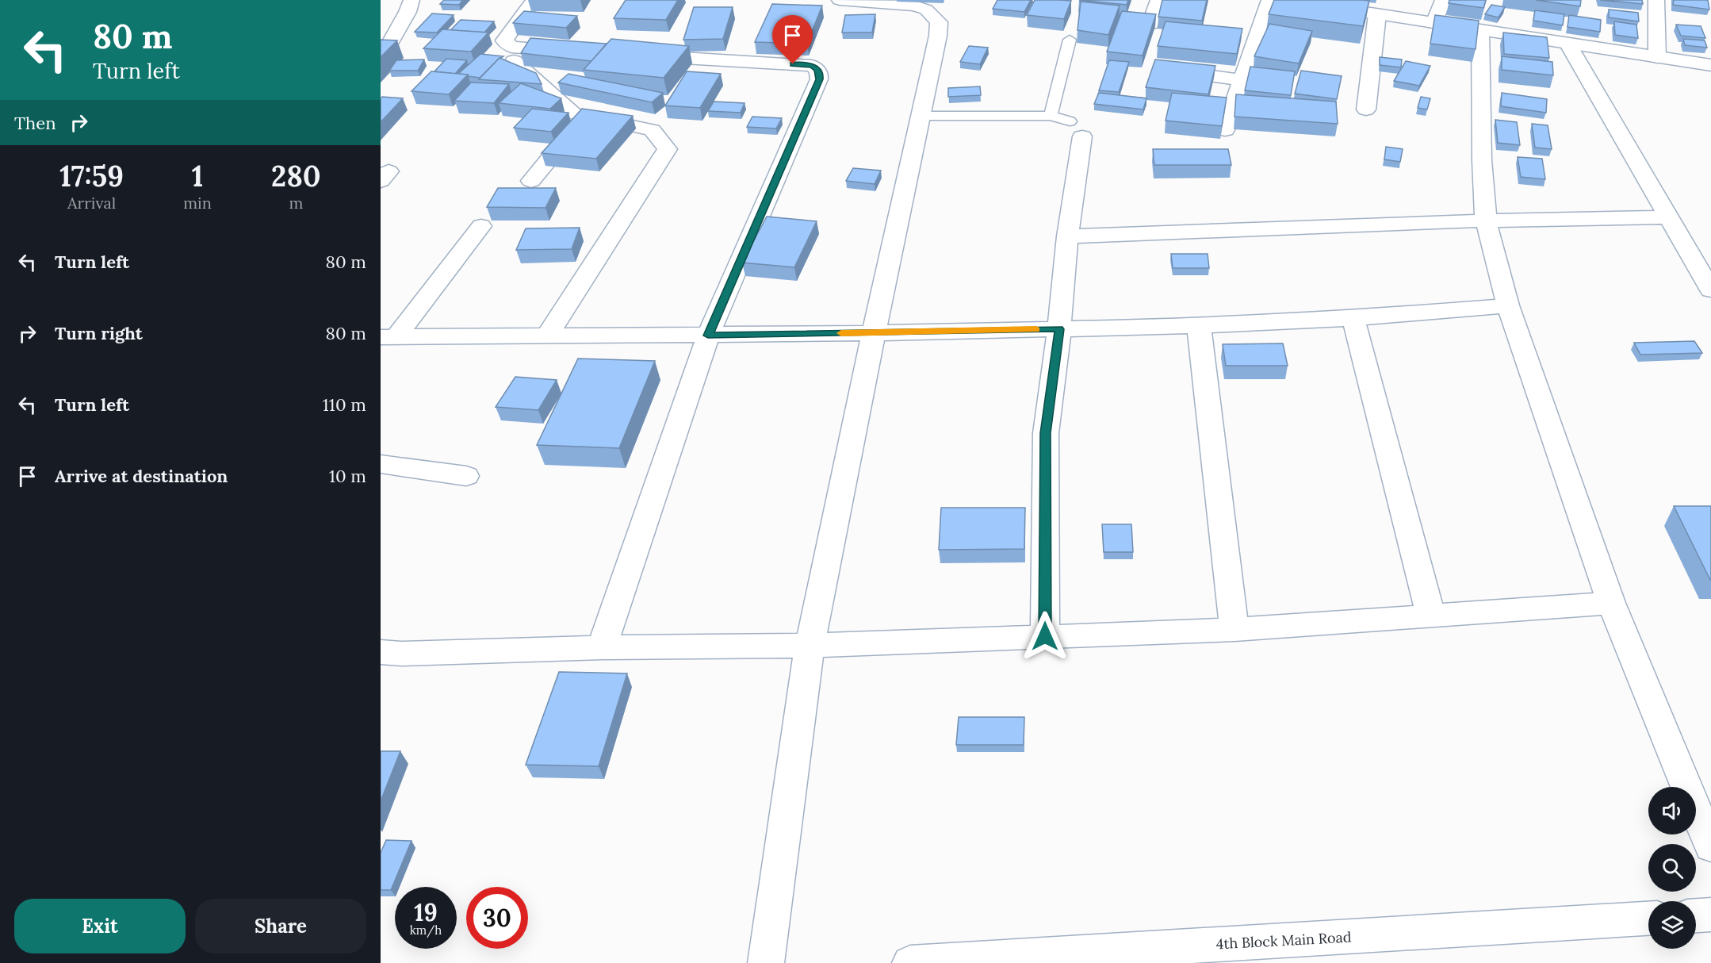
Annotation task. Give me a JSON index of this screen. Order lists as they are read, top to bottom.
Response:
{
  "streets": {
    "street": ["4th Block Main Road"]
  },
  "page": {
    "turn": ["80 m", "Turn left"],
    "then": "Then",
    "eta": [
      "17:59",
      "Arrival",
      "1",
      "min",
      "280",
      "m"
    ],
    "list": [
      {
        "name": "Turn left",
        "value": "80 m"
      },
      {
        "name": "Turn right",
        "value": "80 m"
      },
      {
        "name": "Turn left",
        "value": "110 m"
      },
      {
        "name": "Arrive at destination",
        "value": "10 m"
      }
    ],
    "speed": "19 km/h",
    "limit": "30",
    "buttons": ["Exit", "Share"]
  }
}
